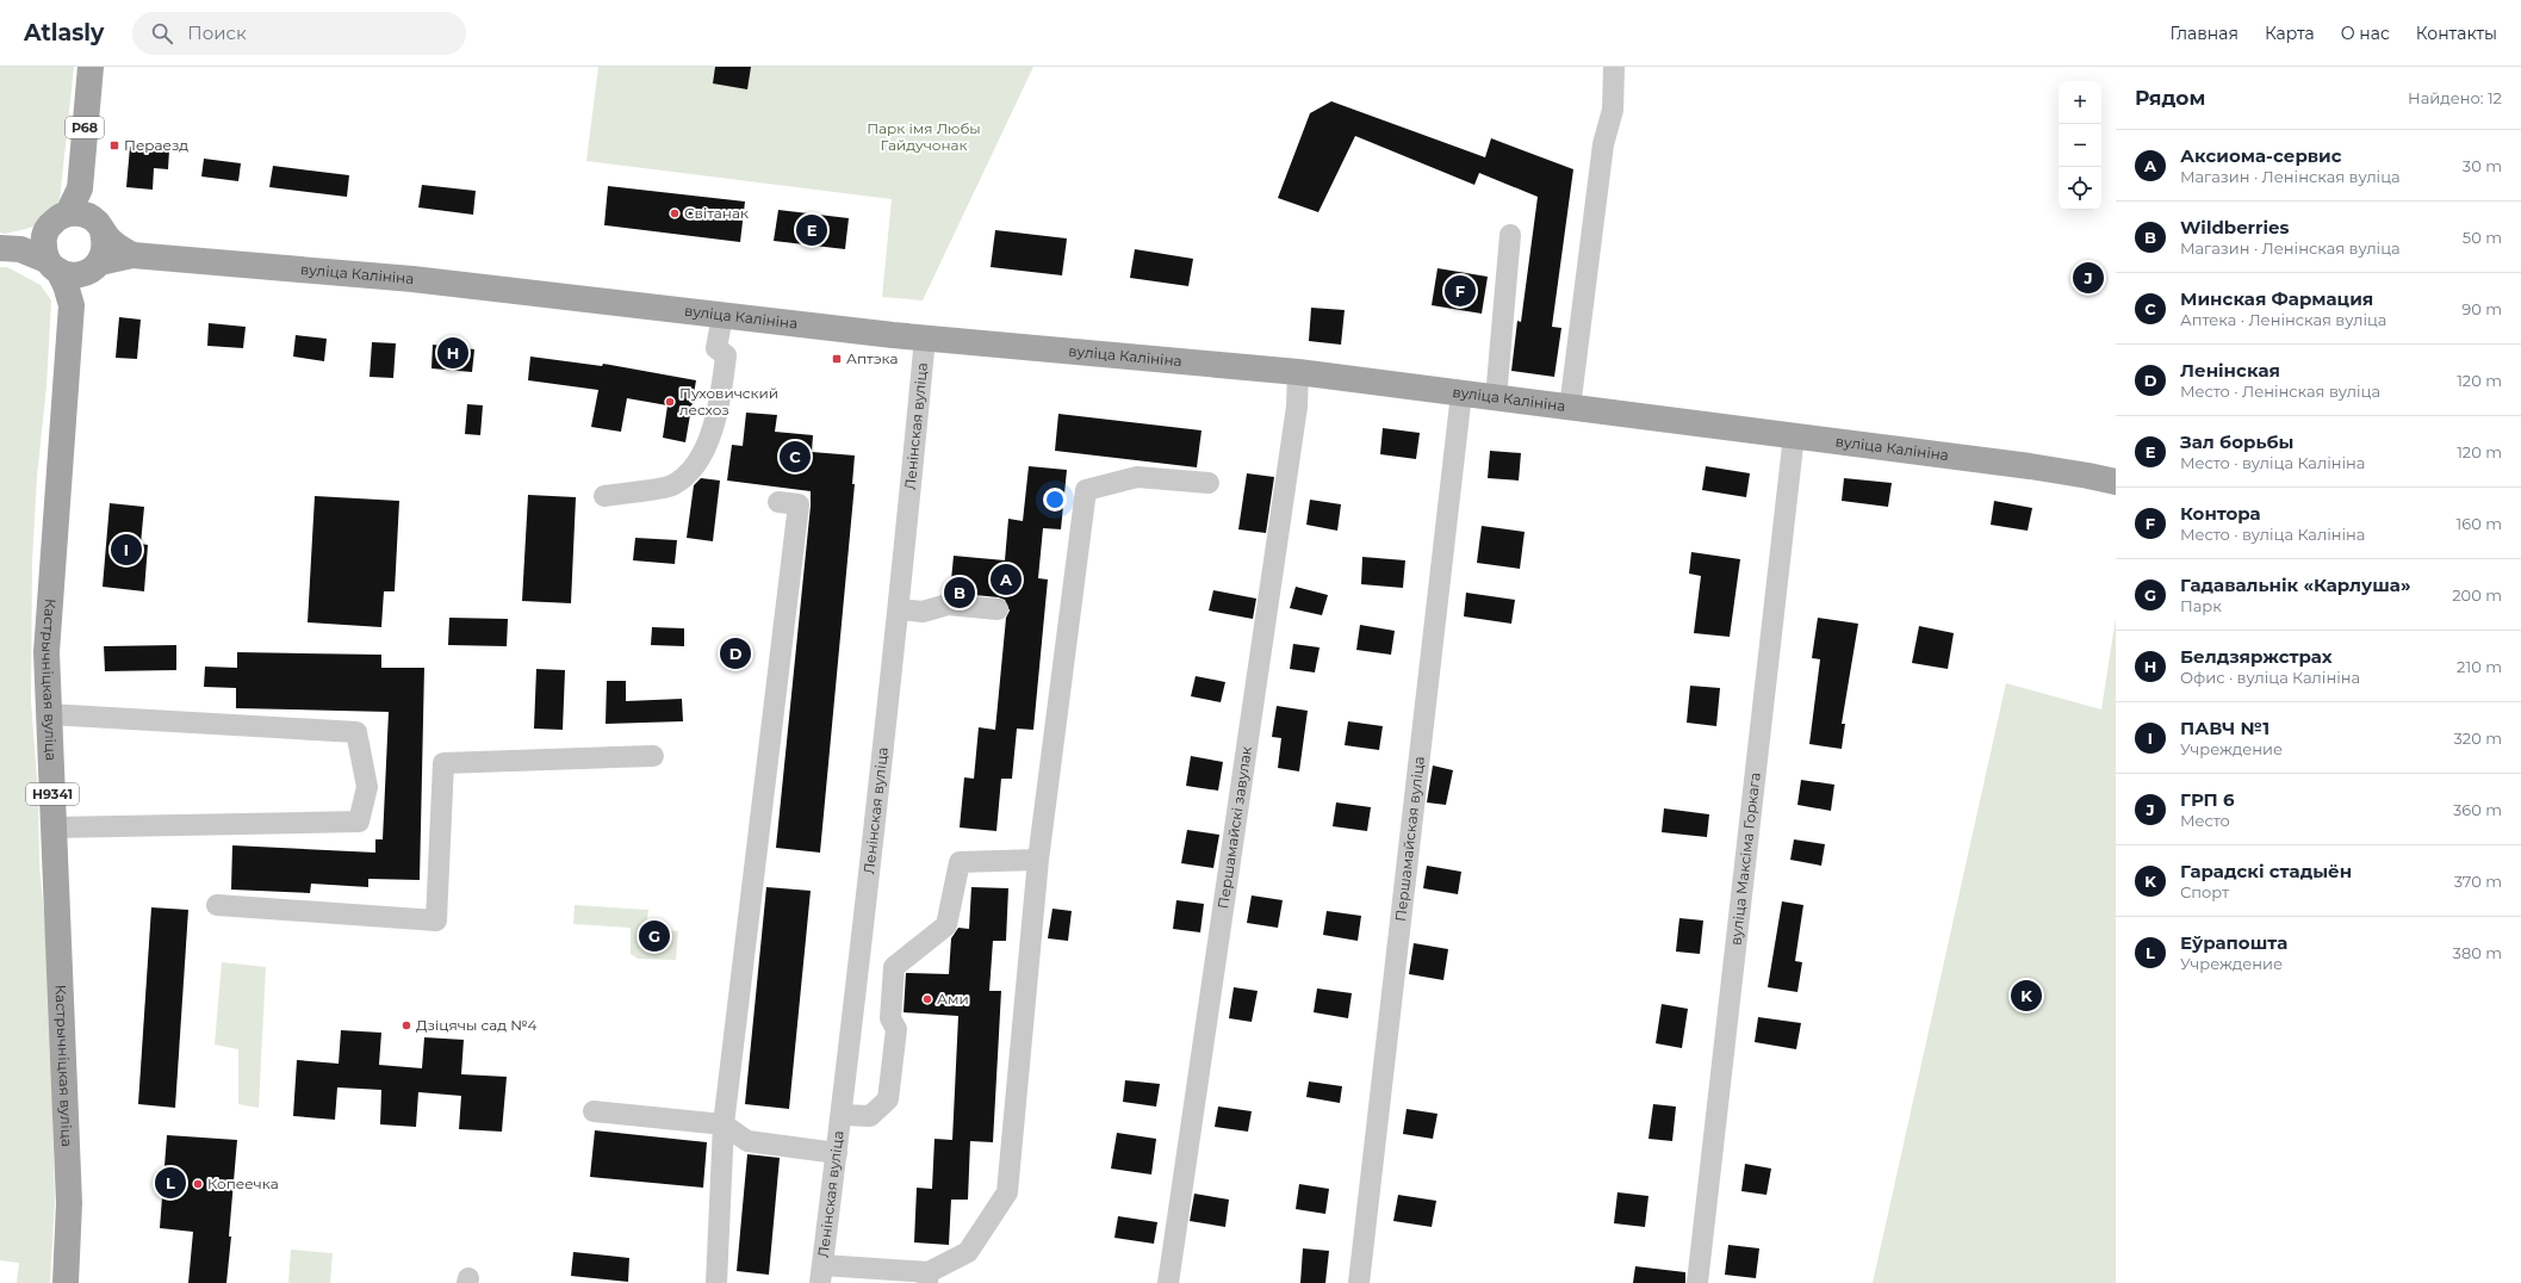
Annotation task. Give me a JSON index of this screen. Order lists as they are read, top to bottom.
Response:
{
  "streets": {
    "main road": [
      "Р68",
      "вуліца Калініна",
      "Кастрычніцкая вуліца",
      "Н9341"
    ],
    "street": [
      "Ленінская вуліца",
      "Першамайскі завулак",
      "Першамайская вуліца",
      "вуліца Максіма Горкага"
    ]
  },
  "crossings": [
    ["Р68", "вуліца Калініна"],
    ["Р68", "Кастрычніцкая вуліца"],
    ["вуліца Калініна", "Ленінская вуліца"],
    ["вуліца Калініна", "Кастрычніцкая вуліца"],
    ["вуліца Калініна", "Першамайскі завулак"],
    ["вуліца Калініна", "Першамайская вуліца"],
    ["вуліца Калініна", "вуліца Максіма Горкага"]
  ],
  "parks": ["Парк імя Любы Гайдучонак"],
  "places": {
    "transit": ["Пераезд", "Аптэка"],
    "other": [
      "Світанак",
      "Пуховичский лесхоз",
      "Ами",
      "Дзіцячы сад №4",
      "Копеечка"
    ]
  },
  "page": {
    "header": "Atlasly",
    "search": "Поиск",
    "nav": [
      "Главная",
      "Карта",
      "О нас",
      "Контакты"
    ],
    "heading": ["Рядом", "Найдено: 12"],
    "map_buttons": ["+", "−"],
    "list": [
      {
        "mark": "A",
        "name": "Аксиома-сервис",
        "note": "Магазин · Ленінская вуліца",
        "value": "30 m"
      },
      {
        "mark": "B",
        "name": "Wildberries",
        "note": "Магазин · Ленінская вуліца",
        "value": "50 m"
      },
      {
        "mark": "C",
        "name": "Минская Фармация",
        "note": "Аптека · Ленінская вуліца",
        "value": "90 m"
      },
      {
        "mark": "D",
        "name": "Ленінская",
        "note": "Место · Ленінская вуліца",
        "value": "120 m"
      },
      {
        "mark": "E",
        "name": "Зал борьбы",
        "note": "Место · вуліца Калініна",
        "value": "120 m"
      },
      {
        "mark": "F",
        "name": "Контора",
        "note": "Место · вуліца Калініна",
        "value": "160 m"
      },
      {
        "mark": "G",
        "name": "Гадавальнік «Карлуша»",
        "note": "Парк",
        "value": "200 m"
      },
      {
        "mark": "H",
        "name": "Белдзяржстрах",
        "note": "Офис · вуліца Калініна",
        "value": "210 m"
      },
      {
        "mark": "I",
        "name": "ПАВЧ №1",
        "note": "Учреждение",
        "value": "320 m"
      },
      {
        "mark": "J",
        "name": "ГРП 6",
        "note": "Место",
        "value": "360 m"
      },
      {
        "mark": "K",
        "name": "Гарадскі стадыён",
        "note": "Спорт",
        "value": "370 m"
      },
      {
        "mark": "L",
        "name": "Еўрапошта",
        "note": "Учреждение",
        "value": "380 m"
      }
    ],
    "pins": [
      "E",
      "J",
      "F",
      "H",
      "C",
      "I",
      "A",
      "B",
      "D",
      "G",
      "K",
      "L"
    ]
  }
}
